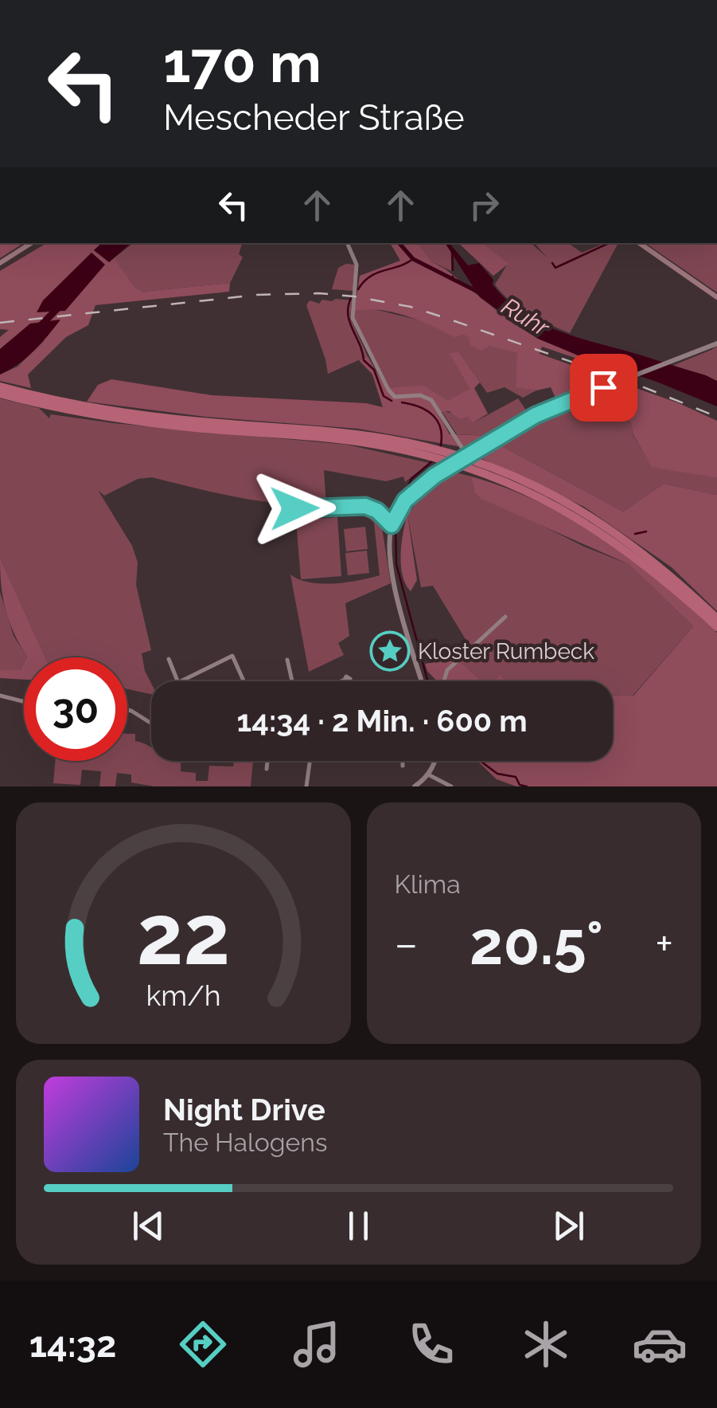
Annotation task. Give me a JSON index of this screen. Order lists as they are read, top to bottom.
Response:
{
  "water": ["Ruhr"],
  "places": {
    "place": ["Kloster Rumbeck"]
  },
  "page": {
    "turn": ["170 m", "Mescheder Straße"],
    "limit": "30",
    "trip": "14:34 · 2 Min. · 600 m",
    "tile": "Klima",
    "heat": ["−", "20.5°", "+"],
    "song": ["Night Drive", "The Halogens"],
    "tabs": "14:32",
    "gauge": ["22", "km/h"]
  }
}
